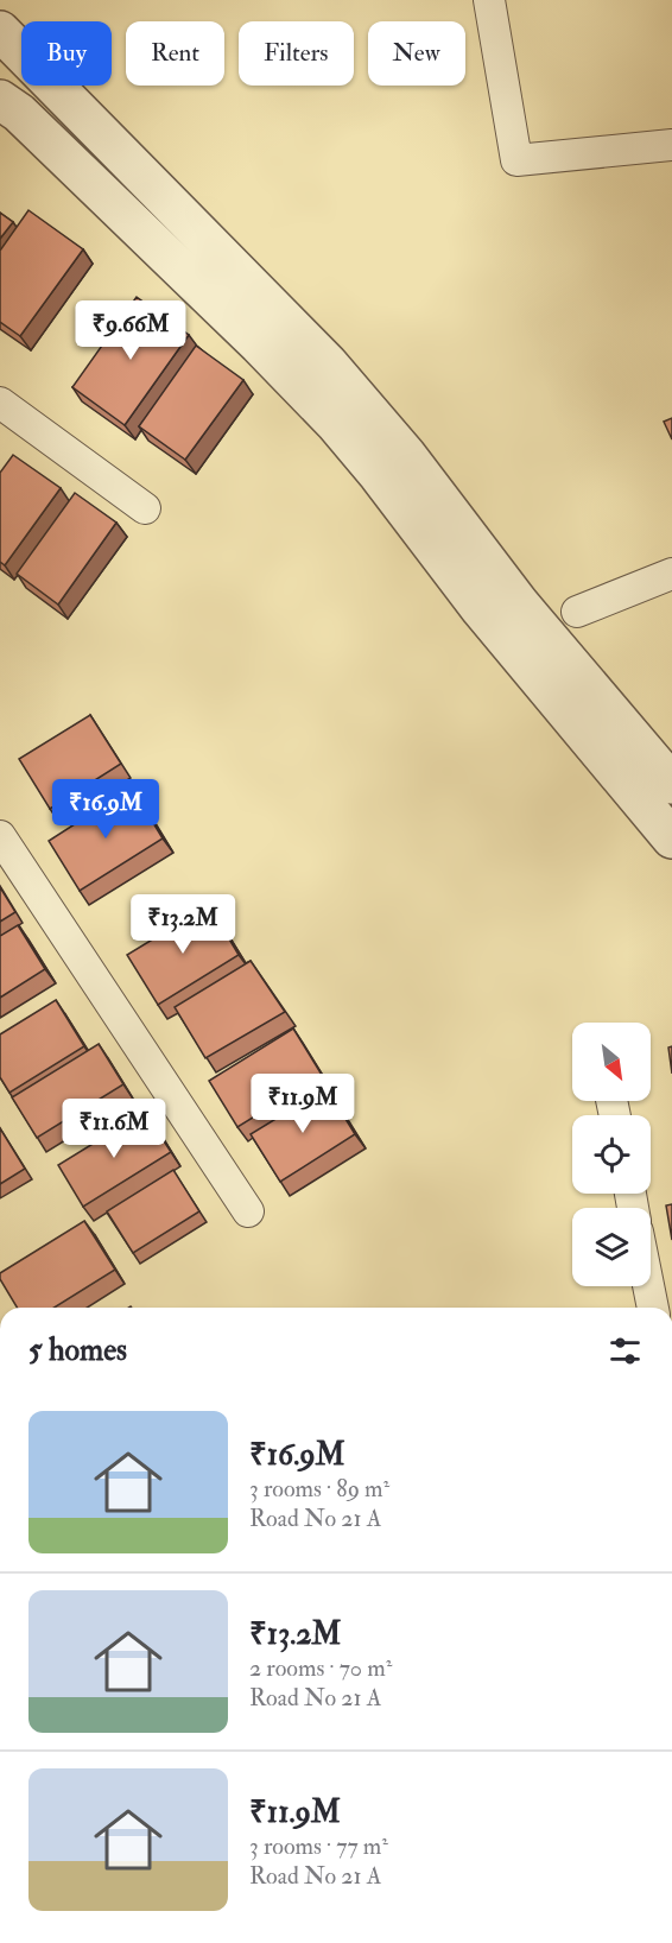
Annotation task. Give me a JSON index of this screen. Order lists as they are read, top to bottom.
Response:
{
  "north": "bottom right",
  "page": {
    "chip": [
      "Buy",
      "Rent",
      "Filters",
      "New"
    ],
    "price": [
      "₹9.66M",
      "₹16.9M",
      "₹13.2M",
      "₹11.9M",
      "₹11.6M"
    ],
    "heading": "5 homes",
    "list": [
      {
        "name": "₹16.9M",
        "note": "3 rooms · 89 m² · Road No 21 A"
      },
      {
        "name": "₹13.2M",
        "note": "2 rooms · 70 m² · Road No 21 A"
      },
      {
        "name": "₹11.9M",
        "note": "3 rooms · 77 m² · Road No 21 A"
      }
    ]
  }
}
